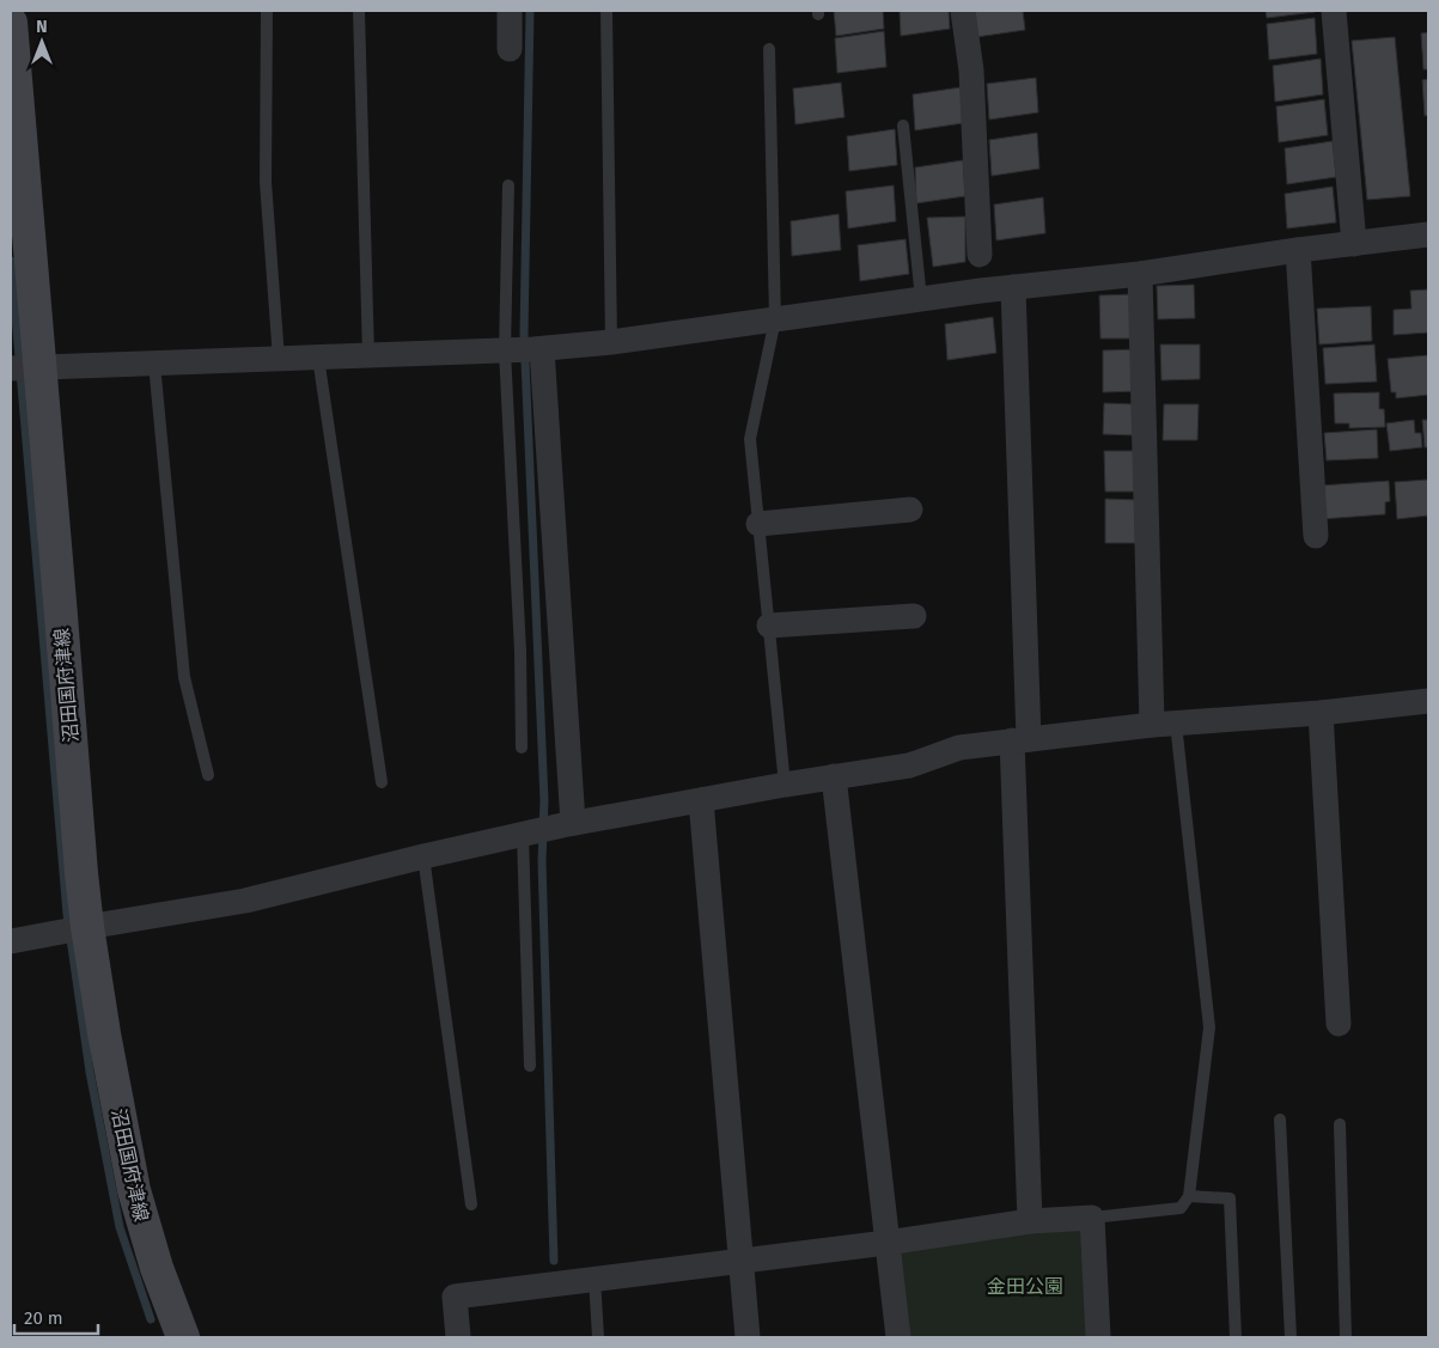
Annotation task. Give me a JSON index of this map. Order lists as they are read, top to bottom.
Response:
{
  "streets": {
    "main road": ["沼田国府津線"]
  },
  "parks": ["金田公園"],
  "scale_bar": "20 m",
  "north": "top"
}
